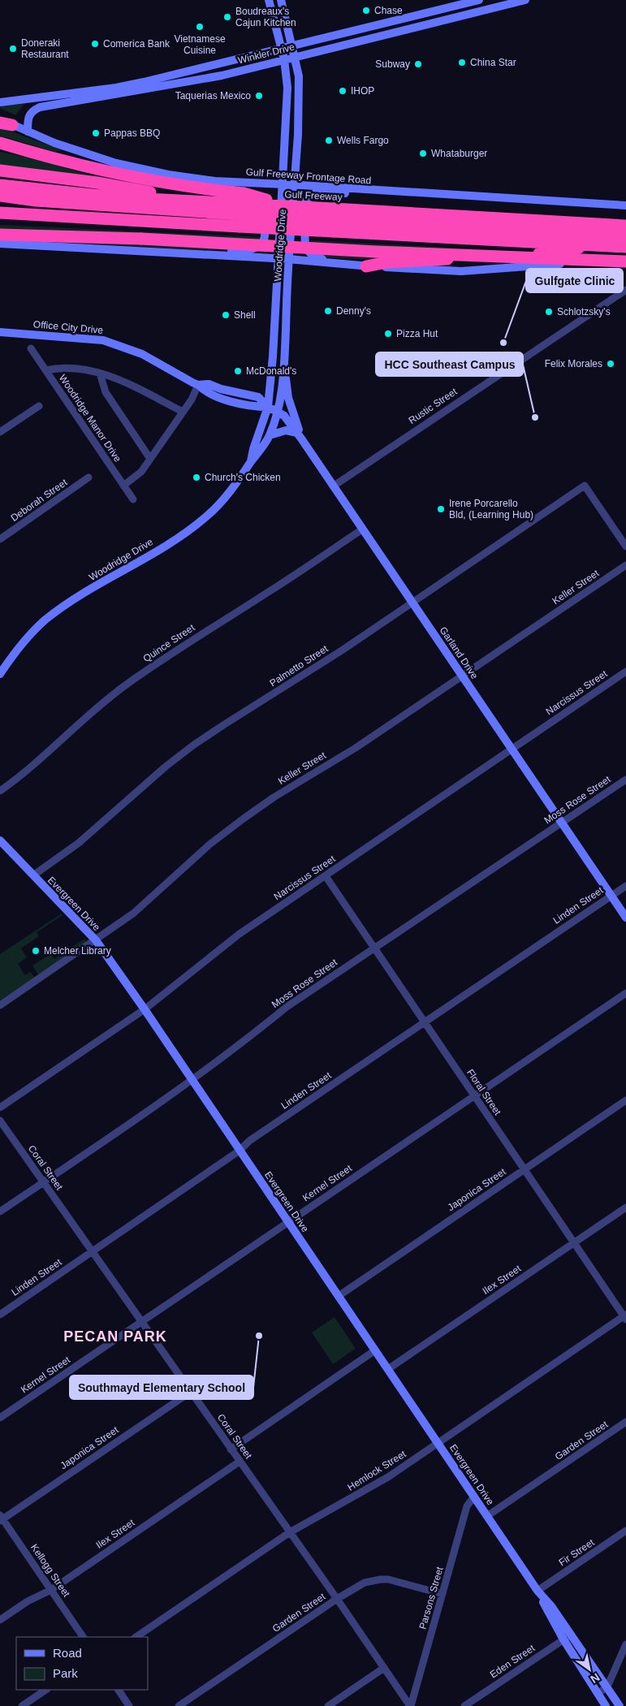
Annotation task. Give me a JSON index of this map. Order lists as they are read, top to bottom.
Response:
{
  "streets": {
    "highway": ["Gulf Freeway"],
    "main road": [
      "Winkler Drive",
      "Gulf Freeway Frontage Road",
      "Woodridge Drive",
      "Office City Drive",
      "Garland Drive",
      "Evergreen Drive"
    ],
    "street": [
      "Rustic Street",
      "Woodridge Manor Drive",
      "Deborah Street",
      "Keller Street",
      "Quince Street",
      "Palmetto Street",
      "Narcissus Street",
      "Moss Rose Street",
      "Linden Street",
      "Floral Street",
      "Coral Street",
      "Kernel Street",
      "Japonica Street",
      "Ilex Street",
      "Garden Street",
      "Hemlock Street",
      "Fir Street",
      "Kellogg Street",
      "Parsons Street",
      "Eden Street"
    ]
  },
  "crossings": [
    ["Winkler Drive", "Gulf Freeway Frontage Road"],
    ["Winkler Drive", "Woodridge Drive"],
    ["Gulf Freeway Frontage Road", "Gulf Freeway"],
    ["Gulf Freeway Frontage Road", "Woodridge Drive"],
    ["Woodridge Drive", "Office City Drive"],
    ["Woodridge Drive", "Garland Drive"],
    ["Office City Drive", "Garland Drive"],
    ["Rustic Street", "Garland Drive"],
    ["Keller Street", "Garland Drive"],
    ["Keller Street", "Evergreen Drive"],
    ["Quince Street", "Garland Drive"],
    ["Garland Drive", "Palmetto Street"],
    ["Garland Drive", "Narcissus Street"],
    ["Garland Drive", "Moss Rose Street"],
    ["Garland Drive", "Linden Street"],
    ["Palmetto Street", "Evergreen Drive"],
    ["Narcissus Street", "Evergreen Drive"],
    ["Narcissus Street", "Floral Street"],
    ["Moss Rose Street", "Evergreen Drive"],
    ["Moss Rose Street", "Floral Street"],
    ["Moss Rose Street", "Coral Street"],
    ["Evergreen Drive", "Linden Street"],
    ["Evergreen Drive", "Kernel Street"],
    ["Evergreen Drive", "Japonica Street"],
    ["Evergreen Drive", "Ilex Street"],
    ["Evergreen Drive", "Garden Street"],
    ["Evergreen Drive", "Hemlock Street"],
    ["Evergreen Drive", "Fir Street"],
    ["Evergreen Drive", "Parsons Street"],
    ["Evergreen Drive", "Eden Street"],
    ["Linden Street", "Floral Street"],
    ["Linden Street", "Coral Street"],
    ["Floral Street", "Kernel Street"],
    ["Floral Street", "Japonica Street"],
    ["Floral Street", "Ilex Street"],
    ["Floral Street", "Hemlock Street"],
    ["Coral Street", "Kernel Street"],
    ["Coral Street", "Japonica Street"],
    ["Coral Street", "Ilex Street"],
    ["Coral Street", "Garden Street"],
    ["Coral Street", "Hemlock Street"],
    ["Coral Street", "Parsons Street"],
    ["Japonica Street", "Kellogg Street"],
    ["Ilex Street", "Kellogg Street"],
    ["Garden Street", "Parsons Street"]
  ],
  "districts": ["PECAN PARK"],
  "places": [
    "Chase",
    "Boudreaux's Cajun Kitchen",
    "Vietnamese Cuisine",
    "Comerica Bank",
    "Doneraki Restaurant",
    "China Star",
    "Subway",
    "IHOP",
    "Taquerias Mexico",
    "Pappas BBQ",
    "Wells Fargo",
    "Whataburger",
    "Denny's",
    "Schlotzsky's",
    "Shell",
    "Pizza Hut",
    "Gulfgate Clinic",
    "Felix Morales",
    "McDonald's",
    "HCC Southeast Campus",
    "Church's Chicken",
    "Irene Porcarello Bld, (Learning Hub)",
    "Melcher Library",
    "Southmayd Elementary School"
  ],
  "legend": ["Road", "Park"],
  "north": "bottom right"
}
